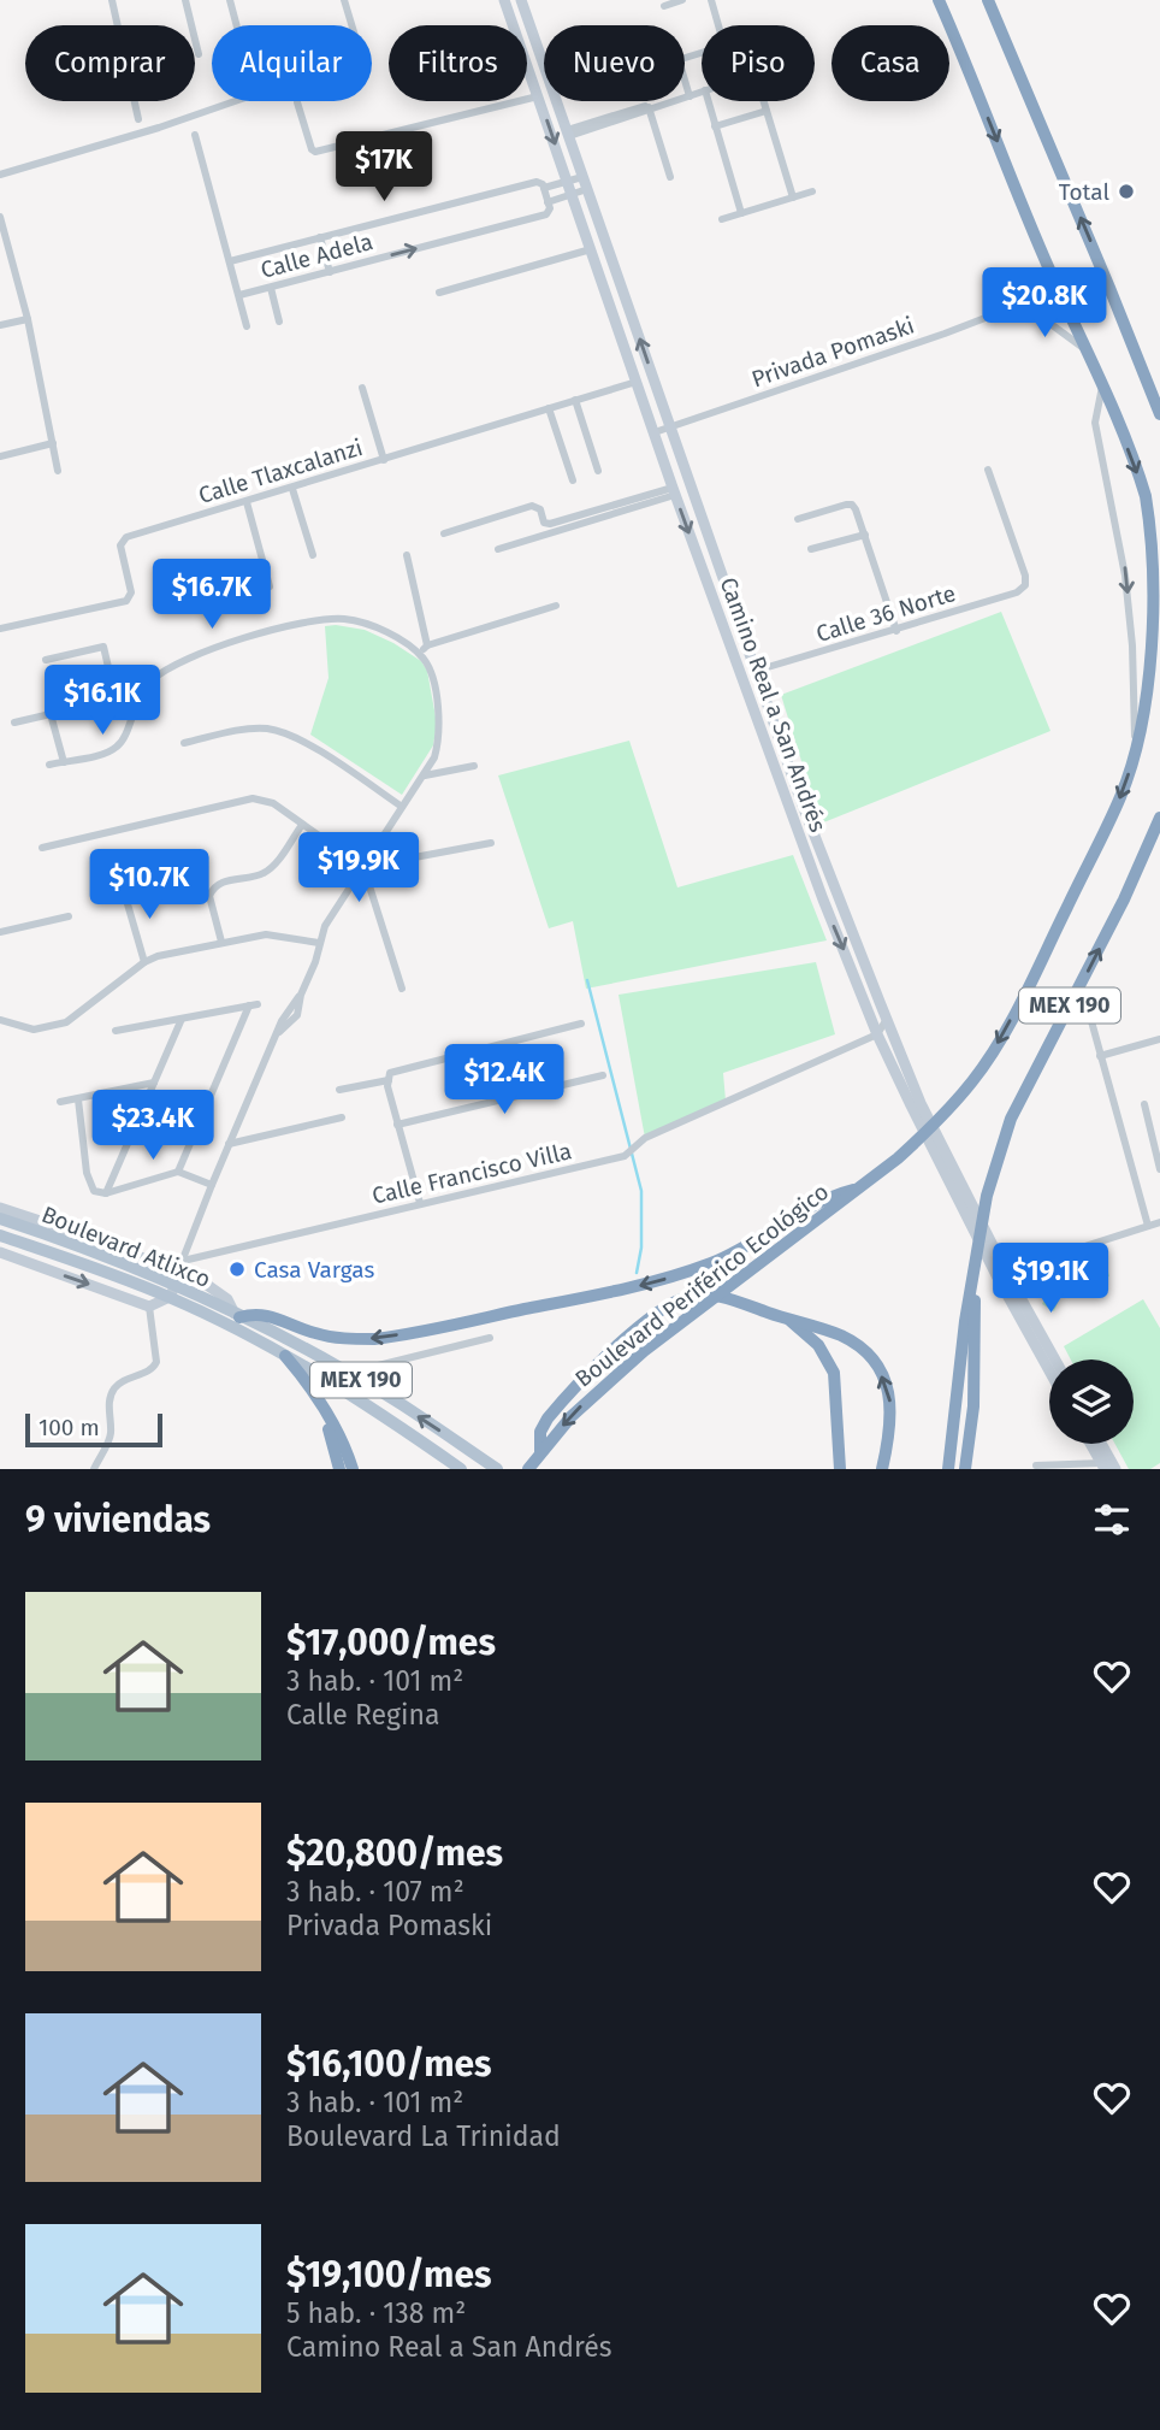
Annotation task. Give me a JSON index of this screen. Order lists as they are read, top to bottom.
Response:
{
  "streets": {
    "highway": ["MEX 190", "Boulevard Periférico Ecológico"],
    "main road": ["Camino Real a San Andrés", "Boulevard Atlixco"],
    "street": [
      "Calle Adela",
      "Privada Pomaski",
      "Calle Tlaxcalanzi",
      "Calle 36 Norte",
      "Calle Francisco Villa"
    ]
  },
  "crossings": [
    ["Privada Pomaski", "Camino Real a San Andrés"],
    ["Privada Pomaski", "MEX 190"],
    ["Calle Tlaxcalanzi", "Camino Real a San Andrés"],
    ["Calle 36 Norte", "Camino Real a San Andrés"],
    ["Camino Real a San Andrés", "Calle Francisco Villa"],
    ["MEX 190", "Boulevard Atlixco"],
    ["MEX 190", "Boulevard Periférico Ecológico"]
  ],
  "places": ["Total", "Casa Vargas"],
  "scale_bar": "100 m",
  "page": {
    "chip": [
      "Comprar",
      "Alquilar",
      "Filtros",
      "Nuevo",
      "Piso",
      "Casa"
    ],
    "price": [
      "$17K",
      "$20.8K",
      "$16.7K",
      "$16.1K",
      "$19.9K",
      "$10.7K",
      "$12.4K",
      "$23.4K",
      "$19.1K"
    ],
    "scale": "100 m",
    "heading": "9 viviendas",
    "list": [
      {
        "name": "$17,000/mes",
        "note": "3 hab. · 101 m² · Calle Regina"
      },
      {
        "name": "$20,800/mes",
        "note": "3 hab. · 107 m² · Privada Pomaski"
      },
      {
        "name": "$16,100/mes",
        "note": "3 hab. · 101 m² · Boulevard La Trinidad"
      },
      {
        "name": "$19,100/mes",
        "note": "5 hab. · 138 m² · Camino Real a San Andrés"
      }
    ]
  }
}
